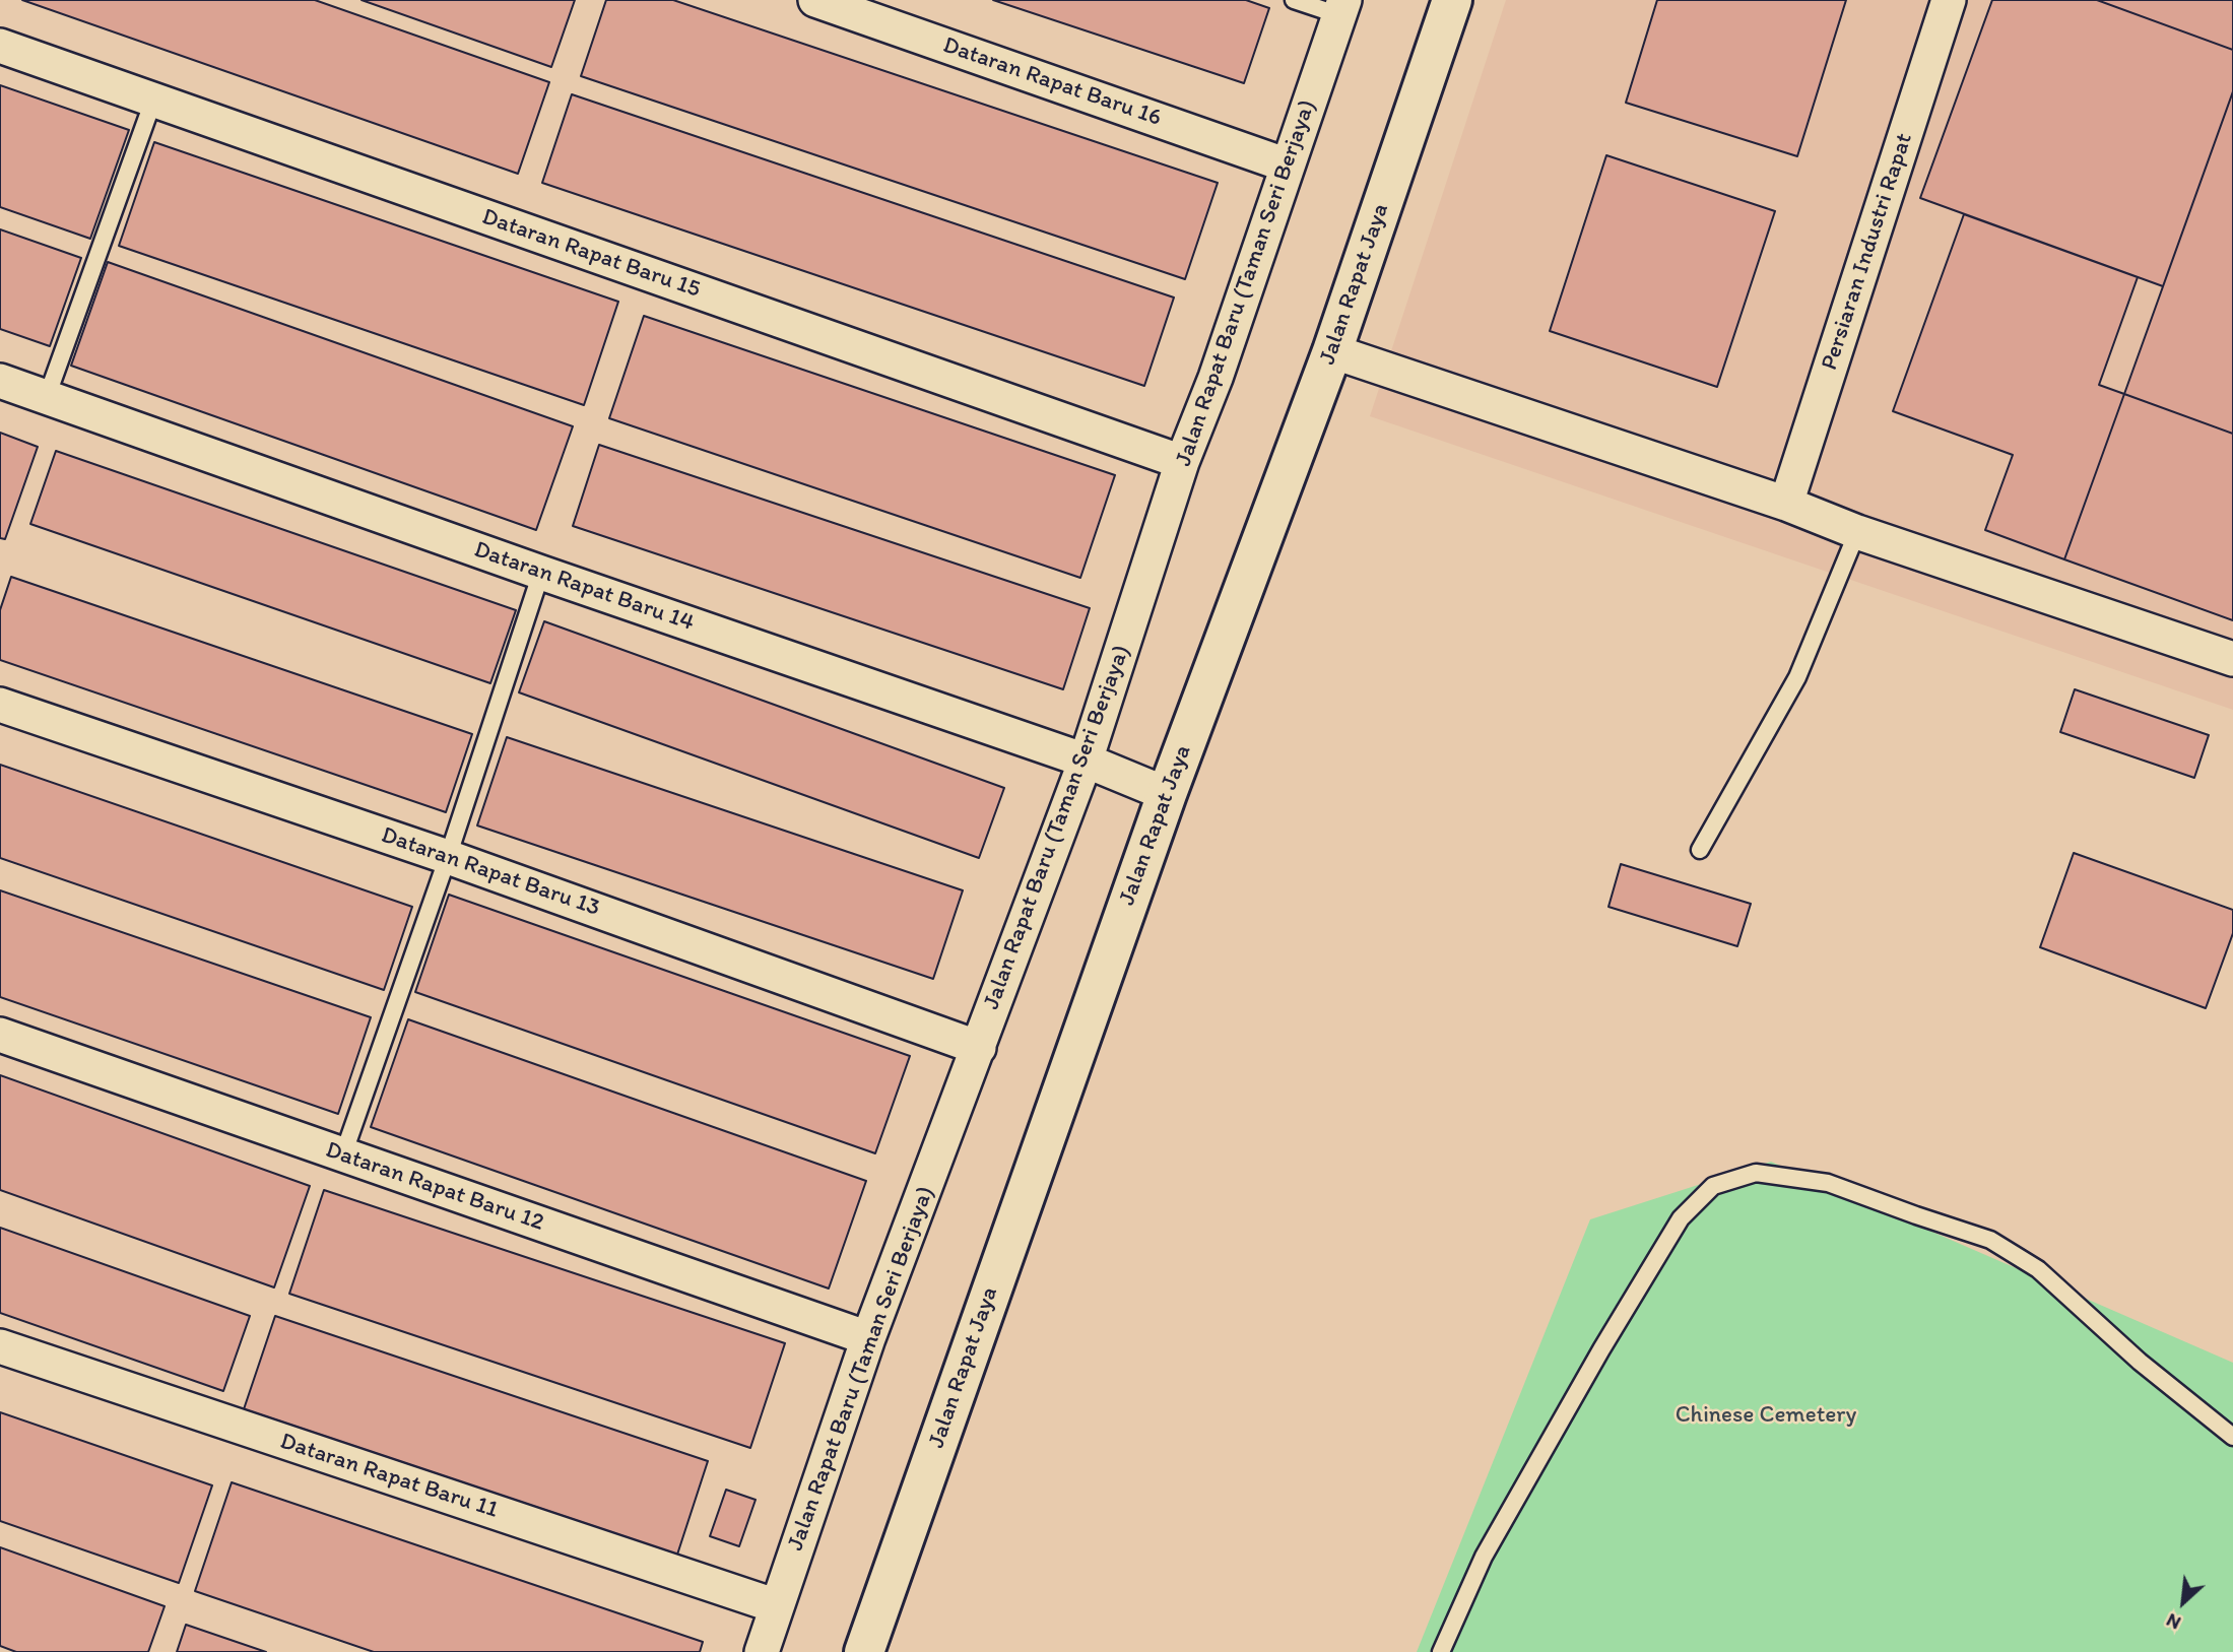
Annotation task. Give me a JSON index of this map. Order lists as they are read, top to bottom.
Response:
{
  "streets": {
    "street": [
      "Dataran Rapat Baru 16",
      "Persiaran Industri Rapat",
      "Dataran Rapat Baru 15",
      "Jalan Rapat Baru (Taman Seri Berjaya)",
      "Jalan Rapat Jaya",
      "Dataran Rapat Baru 14",
      "Dataran Rapat Baru 13",
      "Dataran Rapat Baru 12",
      "Dataran Rapat Baru 11"
    ]
  },
  "crossings": [
    ["Dataran Rapat Baru 16", "Jalan Rapat Baru (Taman Seri Berjaya)"],
    ["Dataran Rapat Baru 15", "Jalan Rapat Baru (Taman Seri Berjaya)"],
    ["Jalan Rapat Baru (Taman Seri Berjaya)", "Dataran Rapat Baru 14"],
    ["Jalan Rapat Baru (Taman Seri Berjaya)", "Dataran Rapat Baru 13"],
    ["Jalan Rapat Baru (Taman Seri Berjaya)", "Dataran Rapat Baru 12"],
    ["Jalan Rapat Baru (Taman Seri Berjaya)", "Dataran Rapat Baru 11"],
    ["Jalan Rapat Jaya", "Dataran Rapat Baru 14"]
  ],
  "parks": ["Chinese Cemetery"],
  "north": "bottom left"
}
